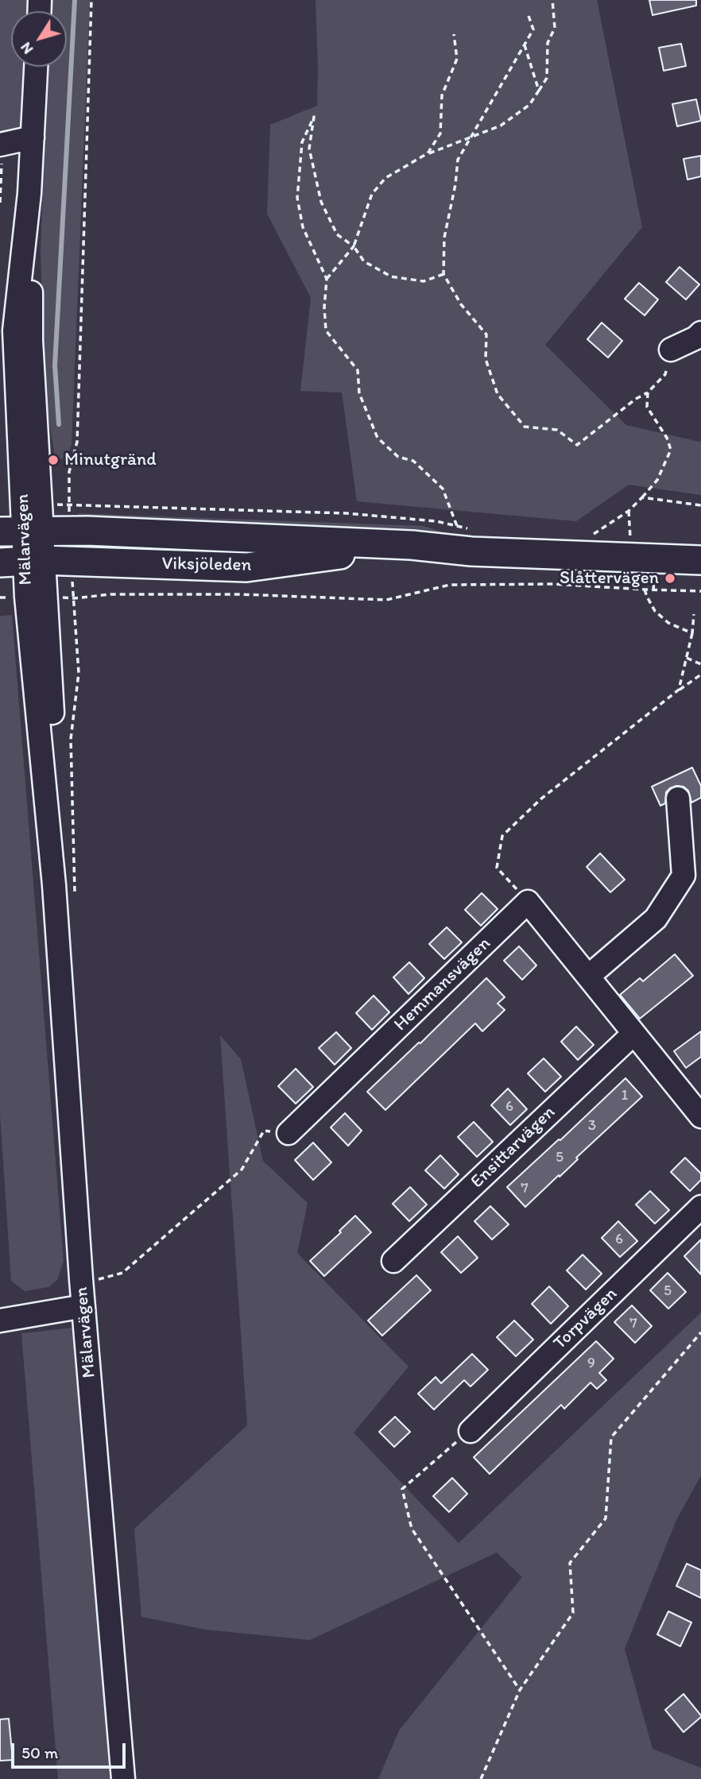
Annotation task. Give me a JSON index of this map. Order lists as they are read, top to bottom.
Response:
{
  "streets": {
    "main road": ["Viksjöleden"],
    "street": [
      "Mälarvägen",
      "Hemmansvägen",
      "Ensittarvägen",
      "Torpvägen"
    ]
  },
  "crossings": [
    ["Mälarvägen", "Viksjöleden"]
  ],
  "places": ["Minutgränd", "Slåttervägen"],
  "house_numbers": [
    "1",
    "6",
    "3",
    "5",
    "7",
    "6",
    "5",
    "7",
    "9"
  ],
  "scale_bar": "50 m",
  "north": "bottom left"
}
